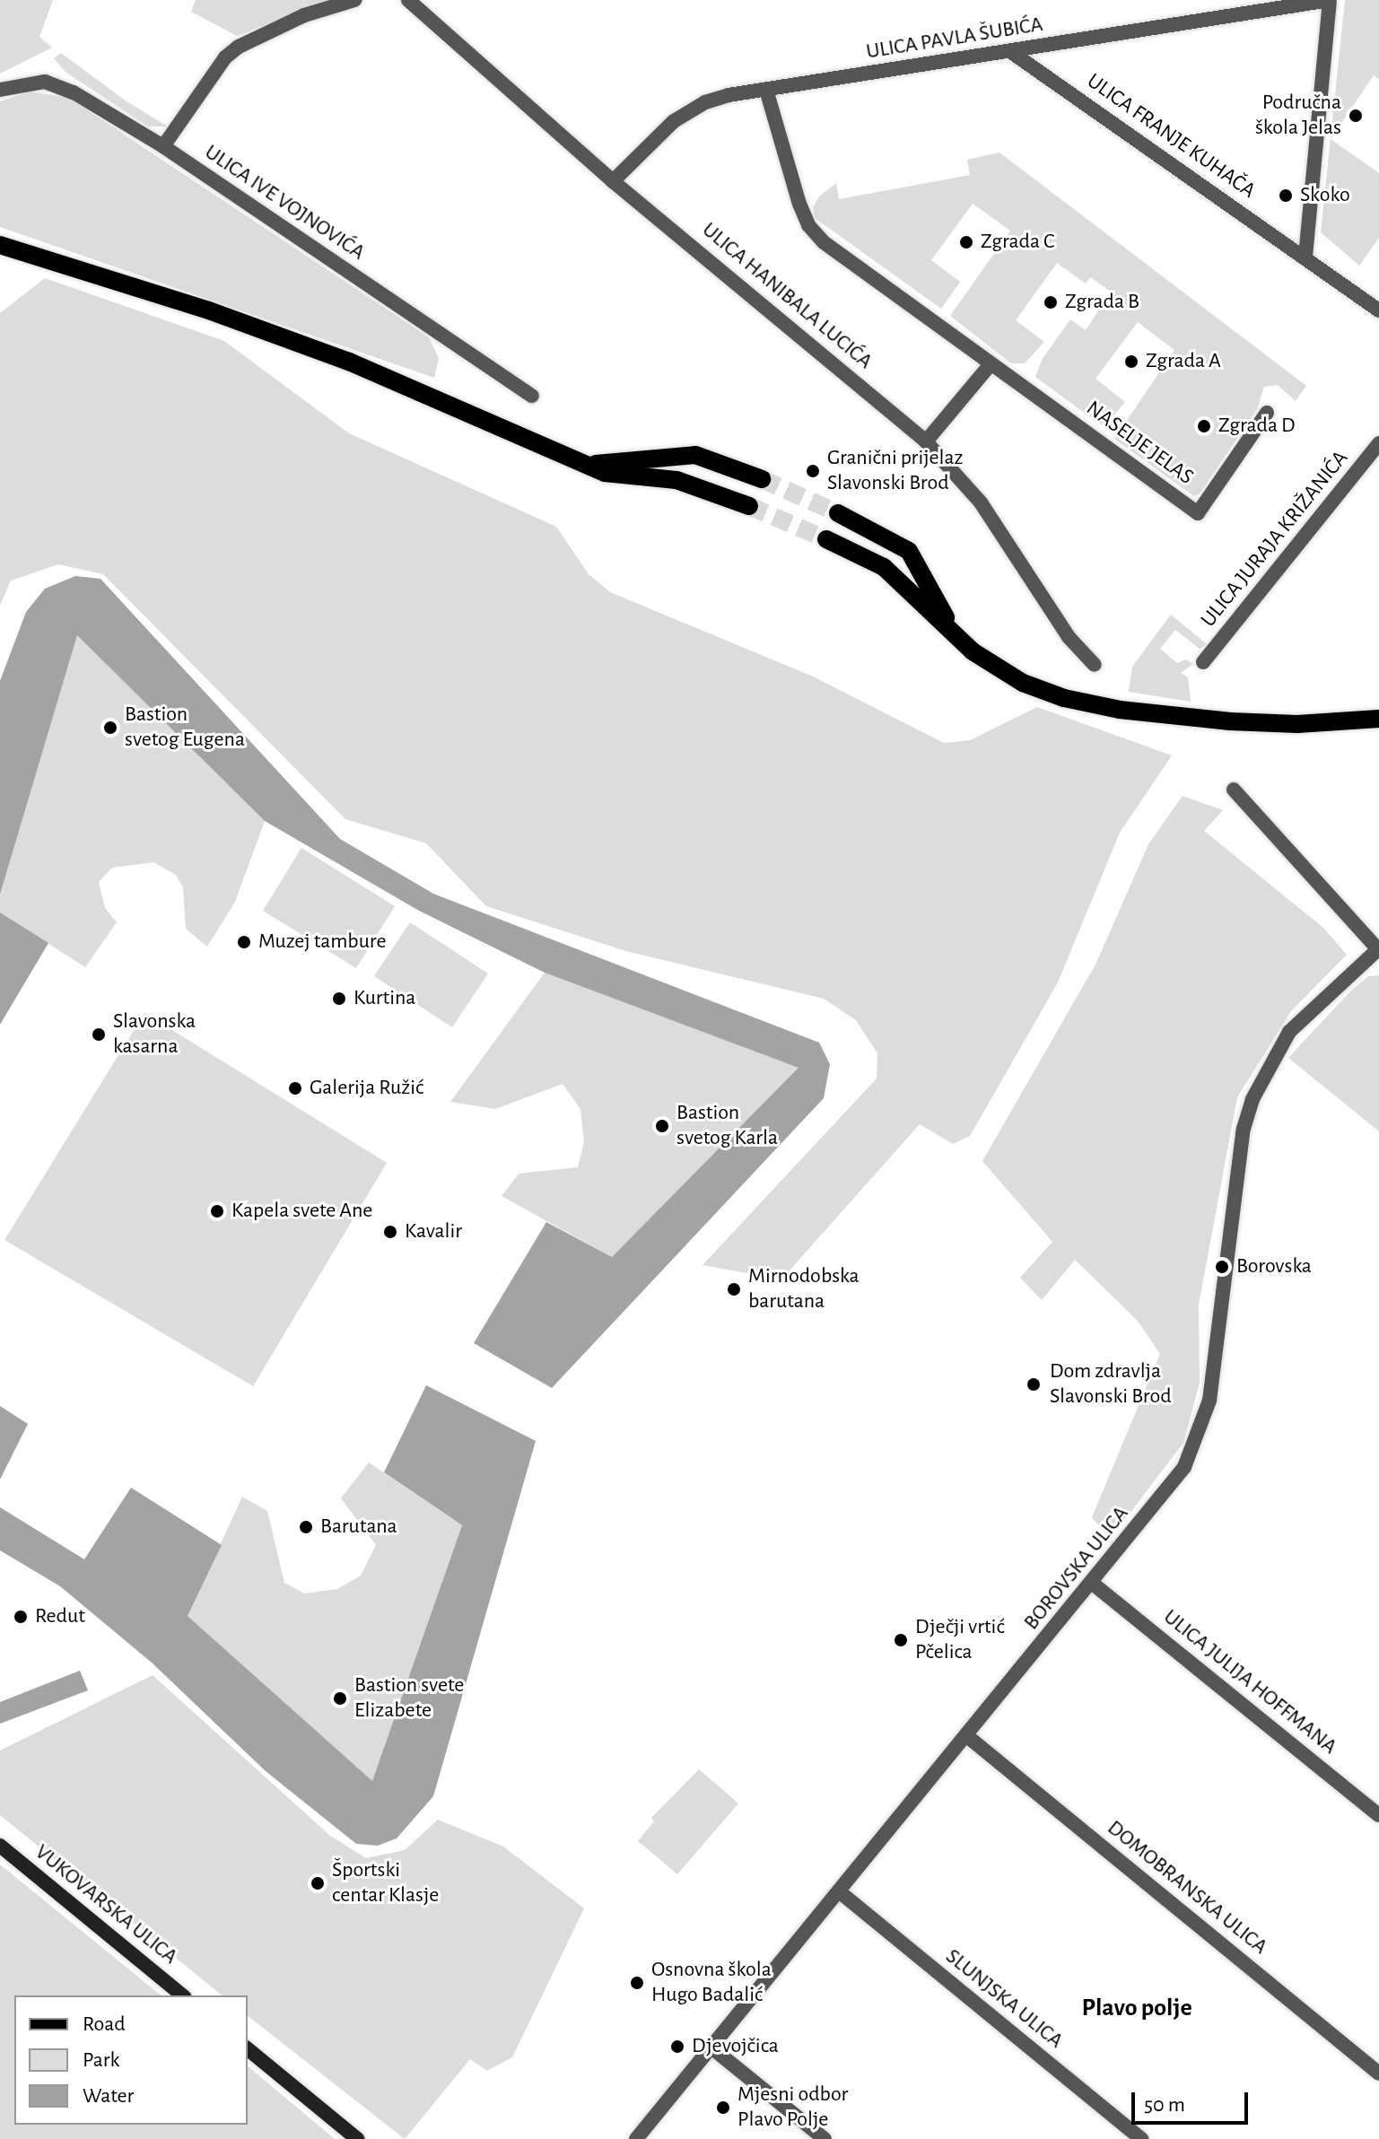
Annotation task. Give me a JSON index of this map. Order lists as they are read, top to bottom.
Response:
{
  "streets": {
    "main road": ["VUKOVARSKA ULICA"],
    "street": [
      "ULICA PAVLA ŠUBIĆA",
      "ULICA FRANJE KUHAČA",
      "ULICA IVE VOJNOVIĆA",
      "ULICA HANIBALA LUCIĆA",
      "NASELJE JELAS",
      "ULICA JURAJA KRIŽANIĆA",
      "BOROVSKA ULICA",
      "ULICA JULIJA HOFFMANA",
      "DOMOBRANSKA ULICA",
      "SLUNJSKA ULICA"
    ]
  },
  "crossings": [
    ["ULICA PAVLA ŠUBIĆA", "ULICA FRANJE KUHAČA"],
    ["ULICA PAVLA ŠUBIĆA", "ULICA HANIBALA LUCIĆA"],
    ["ULICA PAVLA ŠUBIĆA", "NASELJE JELAS"],
    ["BOROVSKA ULICA", "ULICA JULIJA HOFFMANA"],
    ["BOROVSKA ULICA", "DOMOBRANSKA ULICA"],
    ["BOROVSKA ULICA", "SLUNJSKA ULICA"]
  ],
  "districts": ["Plavo polje"],
  "places": [
    "Područna škola Jelas",
    "Skoko",
    "Zgrada C",
    "Zgrada B",
    "Zgrada A",
    "Zgrada D",
    "Granični prijelaz Slavonski Brod",
    "Bastion svetog Eugena",
    "Muzej tambure",
    "Kurtina",
    "Slavonska kasarna",
    "Galerija Ružić",
    "Bastion svetog Karla",
    "Kapela svete Ane",
    "Kavalir",
    "Borovska",
    "Mirnodobska barutana",
    "Dom zdravlja Slavonski Brod",
    "Barutana",
    "Redut",
    "Dječji vrtić Pčelica",
    "Bastion svete Elizabete",
    "Športski centar Klasje",
    "Osnovna škola Hugo Badalić",
    "Djevojčica",
    "Mjesni odbor Plavo Polje"
  ],
  "legend": ["Road", "Park", "Water"],
  "scale_bar": "50 m"
}
